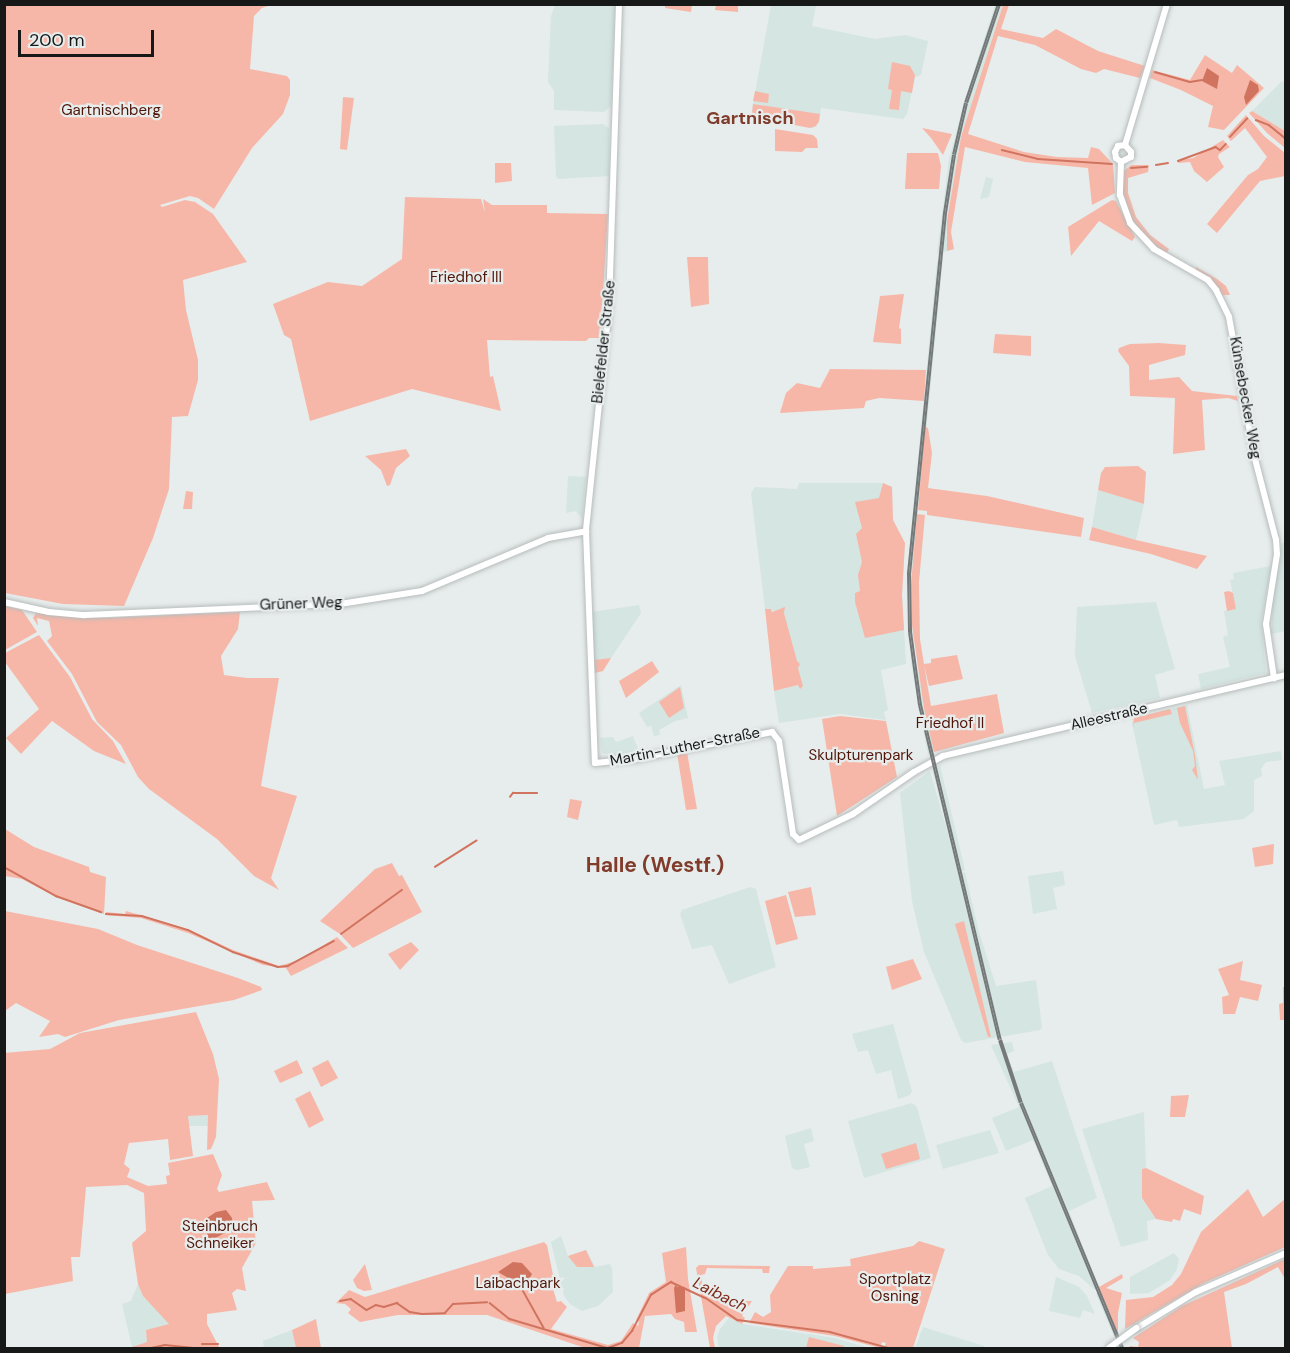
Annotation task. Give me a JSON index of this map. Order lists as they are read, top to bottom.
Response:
{
  "streets": {
    "street": [
      "Bielefelder Straße",
      "Künsebecker Weg",
      "Grüner Weg",
      "Alleestraße",
      "Martin-Luther-Straße"
    ]
  },
  "crossings": [
    ["Bielefelder Straße", "Grüner Weg"],
    ["Bielefelder Straße", "Martin-Luther-Straße"],
    ["Künsebecker Weg", "Alleestraße"],
    ["Alleestraße", "Martin-Luther-Straße"]
  ],
  "districts": ["Gartnisch", "Halle (Westf.)"],
  "water": ["Laibach"],
  "parks": [
    "Gartnischberg",
    "Friedhof III",
    "Friedhof II",
    "Skulpturenpark",
    "Steinbruch Schneiker",
    "Sportplatz Osning",
    "Laibachpark"
  ],
  "scale_bar": "200 m"
}
